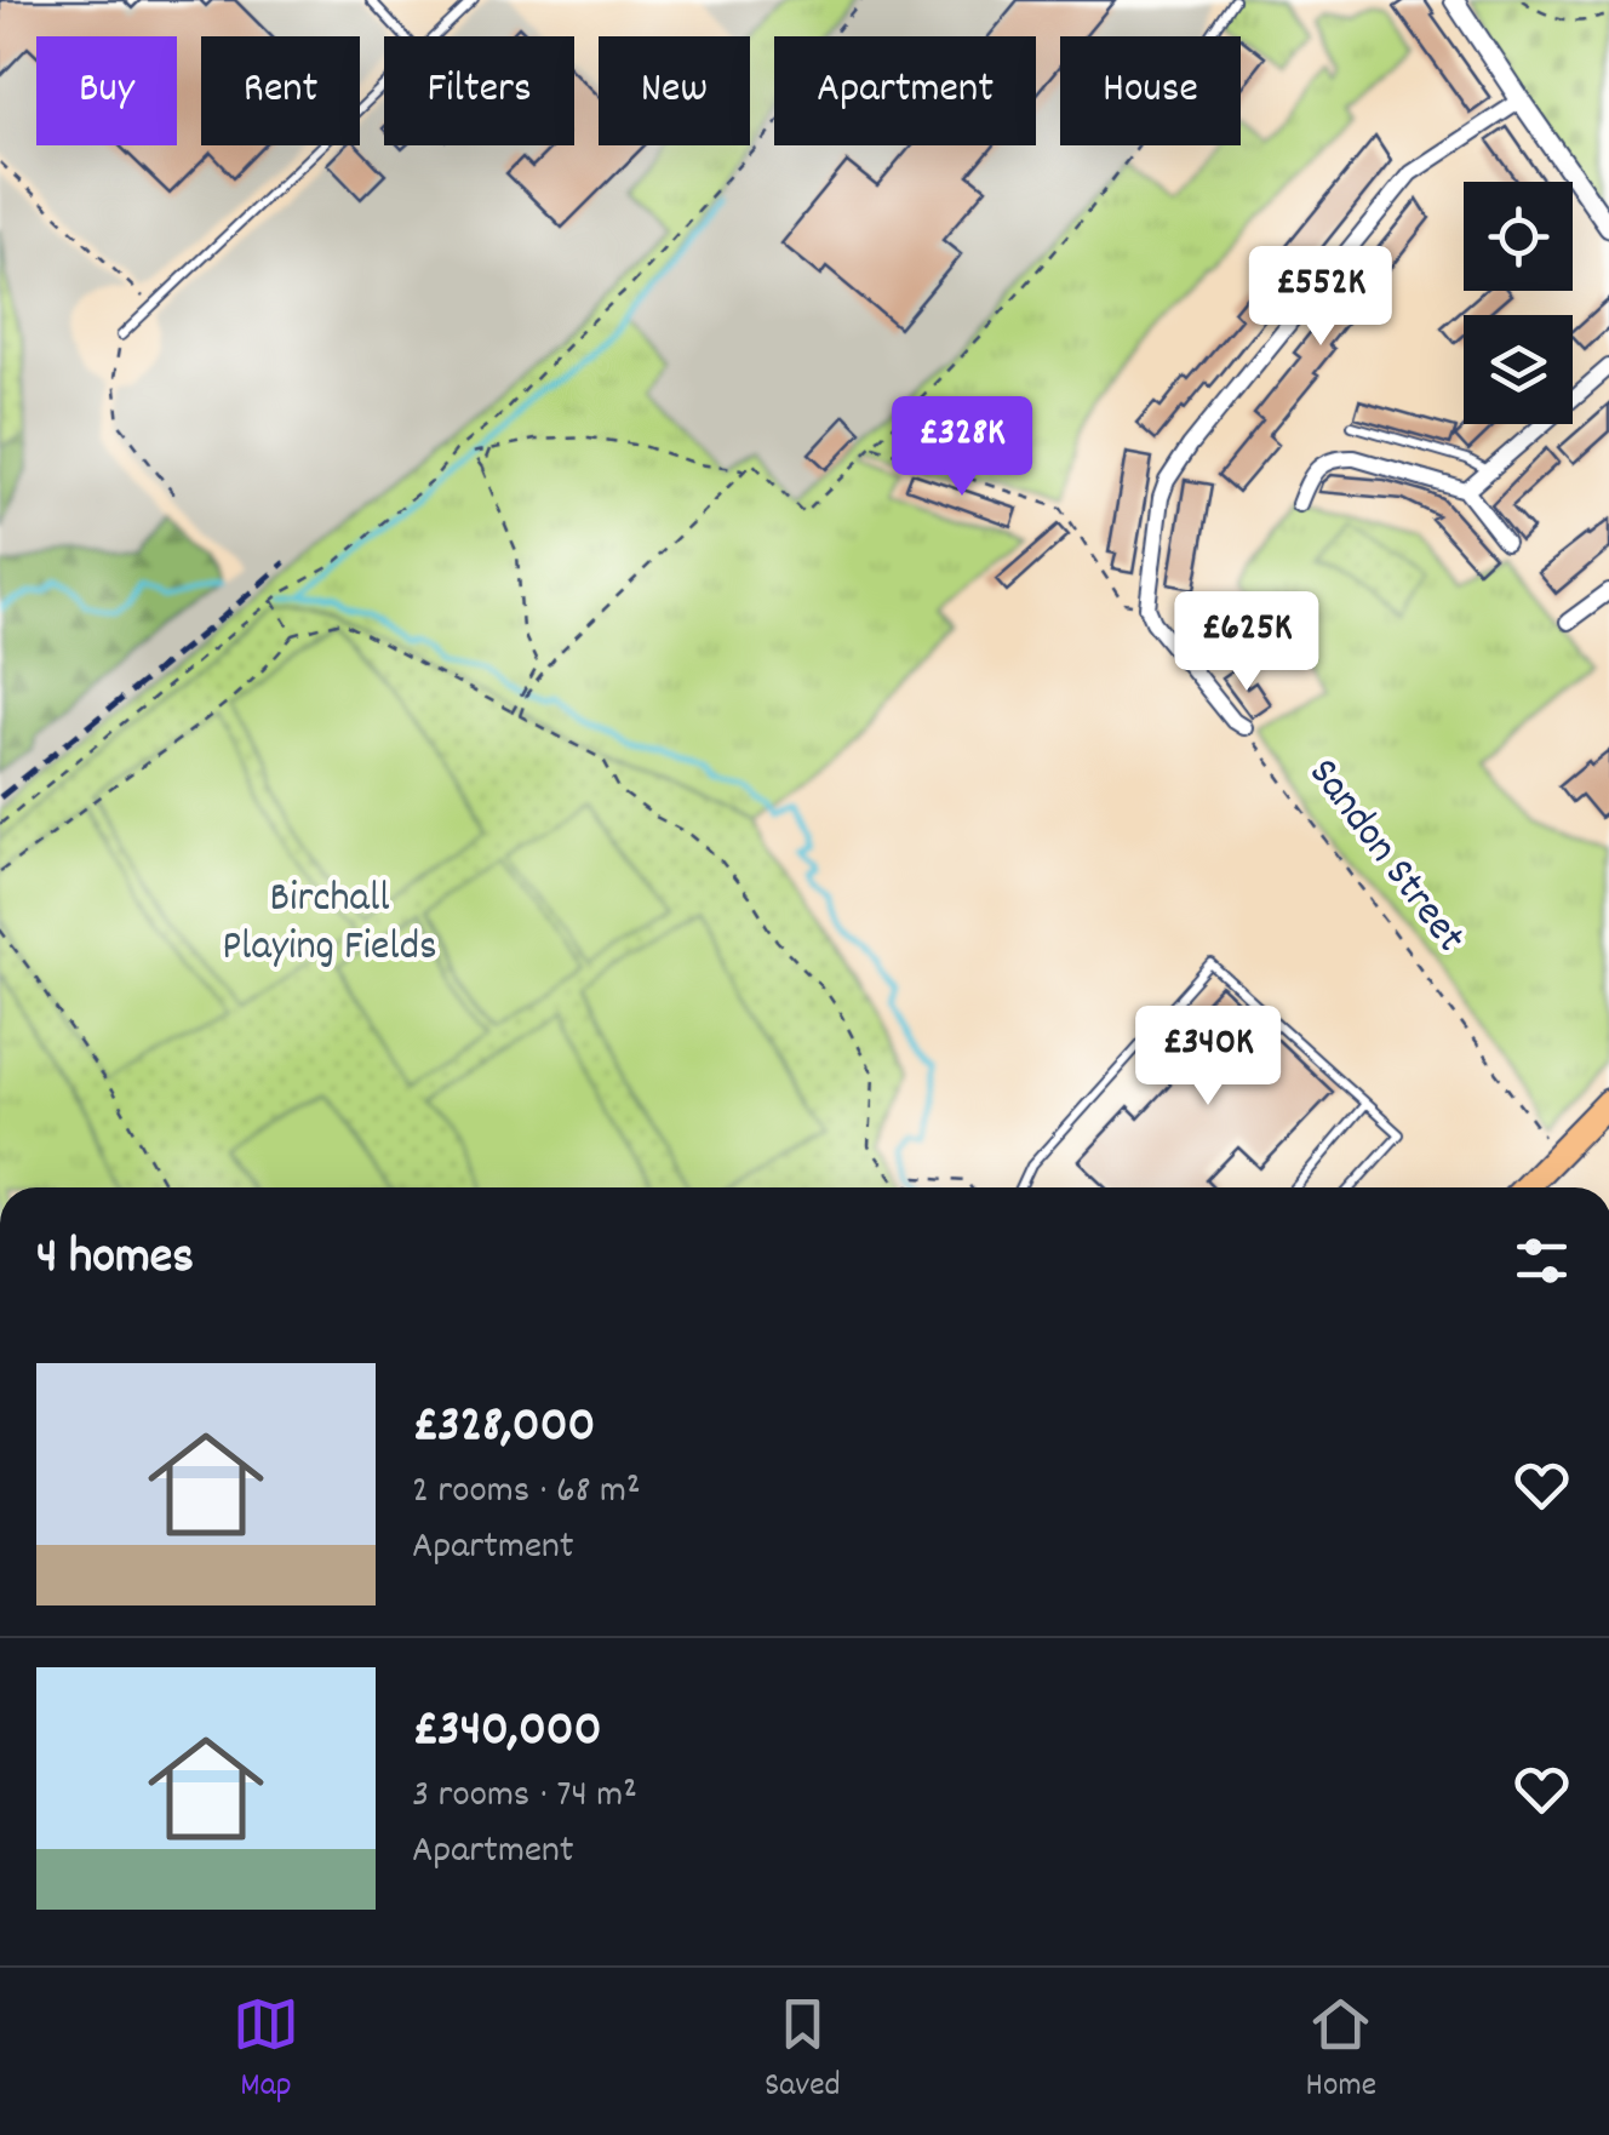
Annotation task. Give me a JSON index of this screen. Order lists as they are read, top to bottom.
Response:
{
  "streets": {
    "path": ["Sandon Street"]
  },
  "parks": ["Birchall Playing Fields"],
  "page": {
    "chip": [
      "Buy",
      "Rent",
      "Filters",
      "New",
      "Apartment",
      "House"
    ],
    "price": [
      "£552K",
      "£328K",
      "£625K",
      "£340K"
    ],
    "heading": "4 homes",
    "list": [
      {
        "name": "£328,000",
        "note": "2 rooms · 68 m² · Apartment"
      },
      {
        "name": "£340,000",
        "note": "3 rooms · 74 m² · Apartment"
      }
    ],
    "tabs": ["Map", "Saved", "Home"]
  }
}
